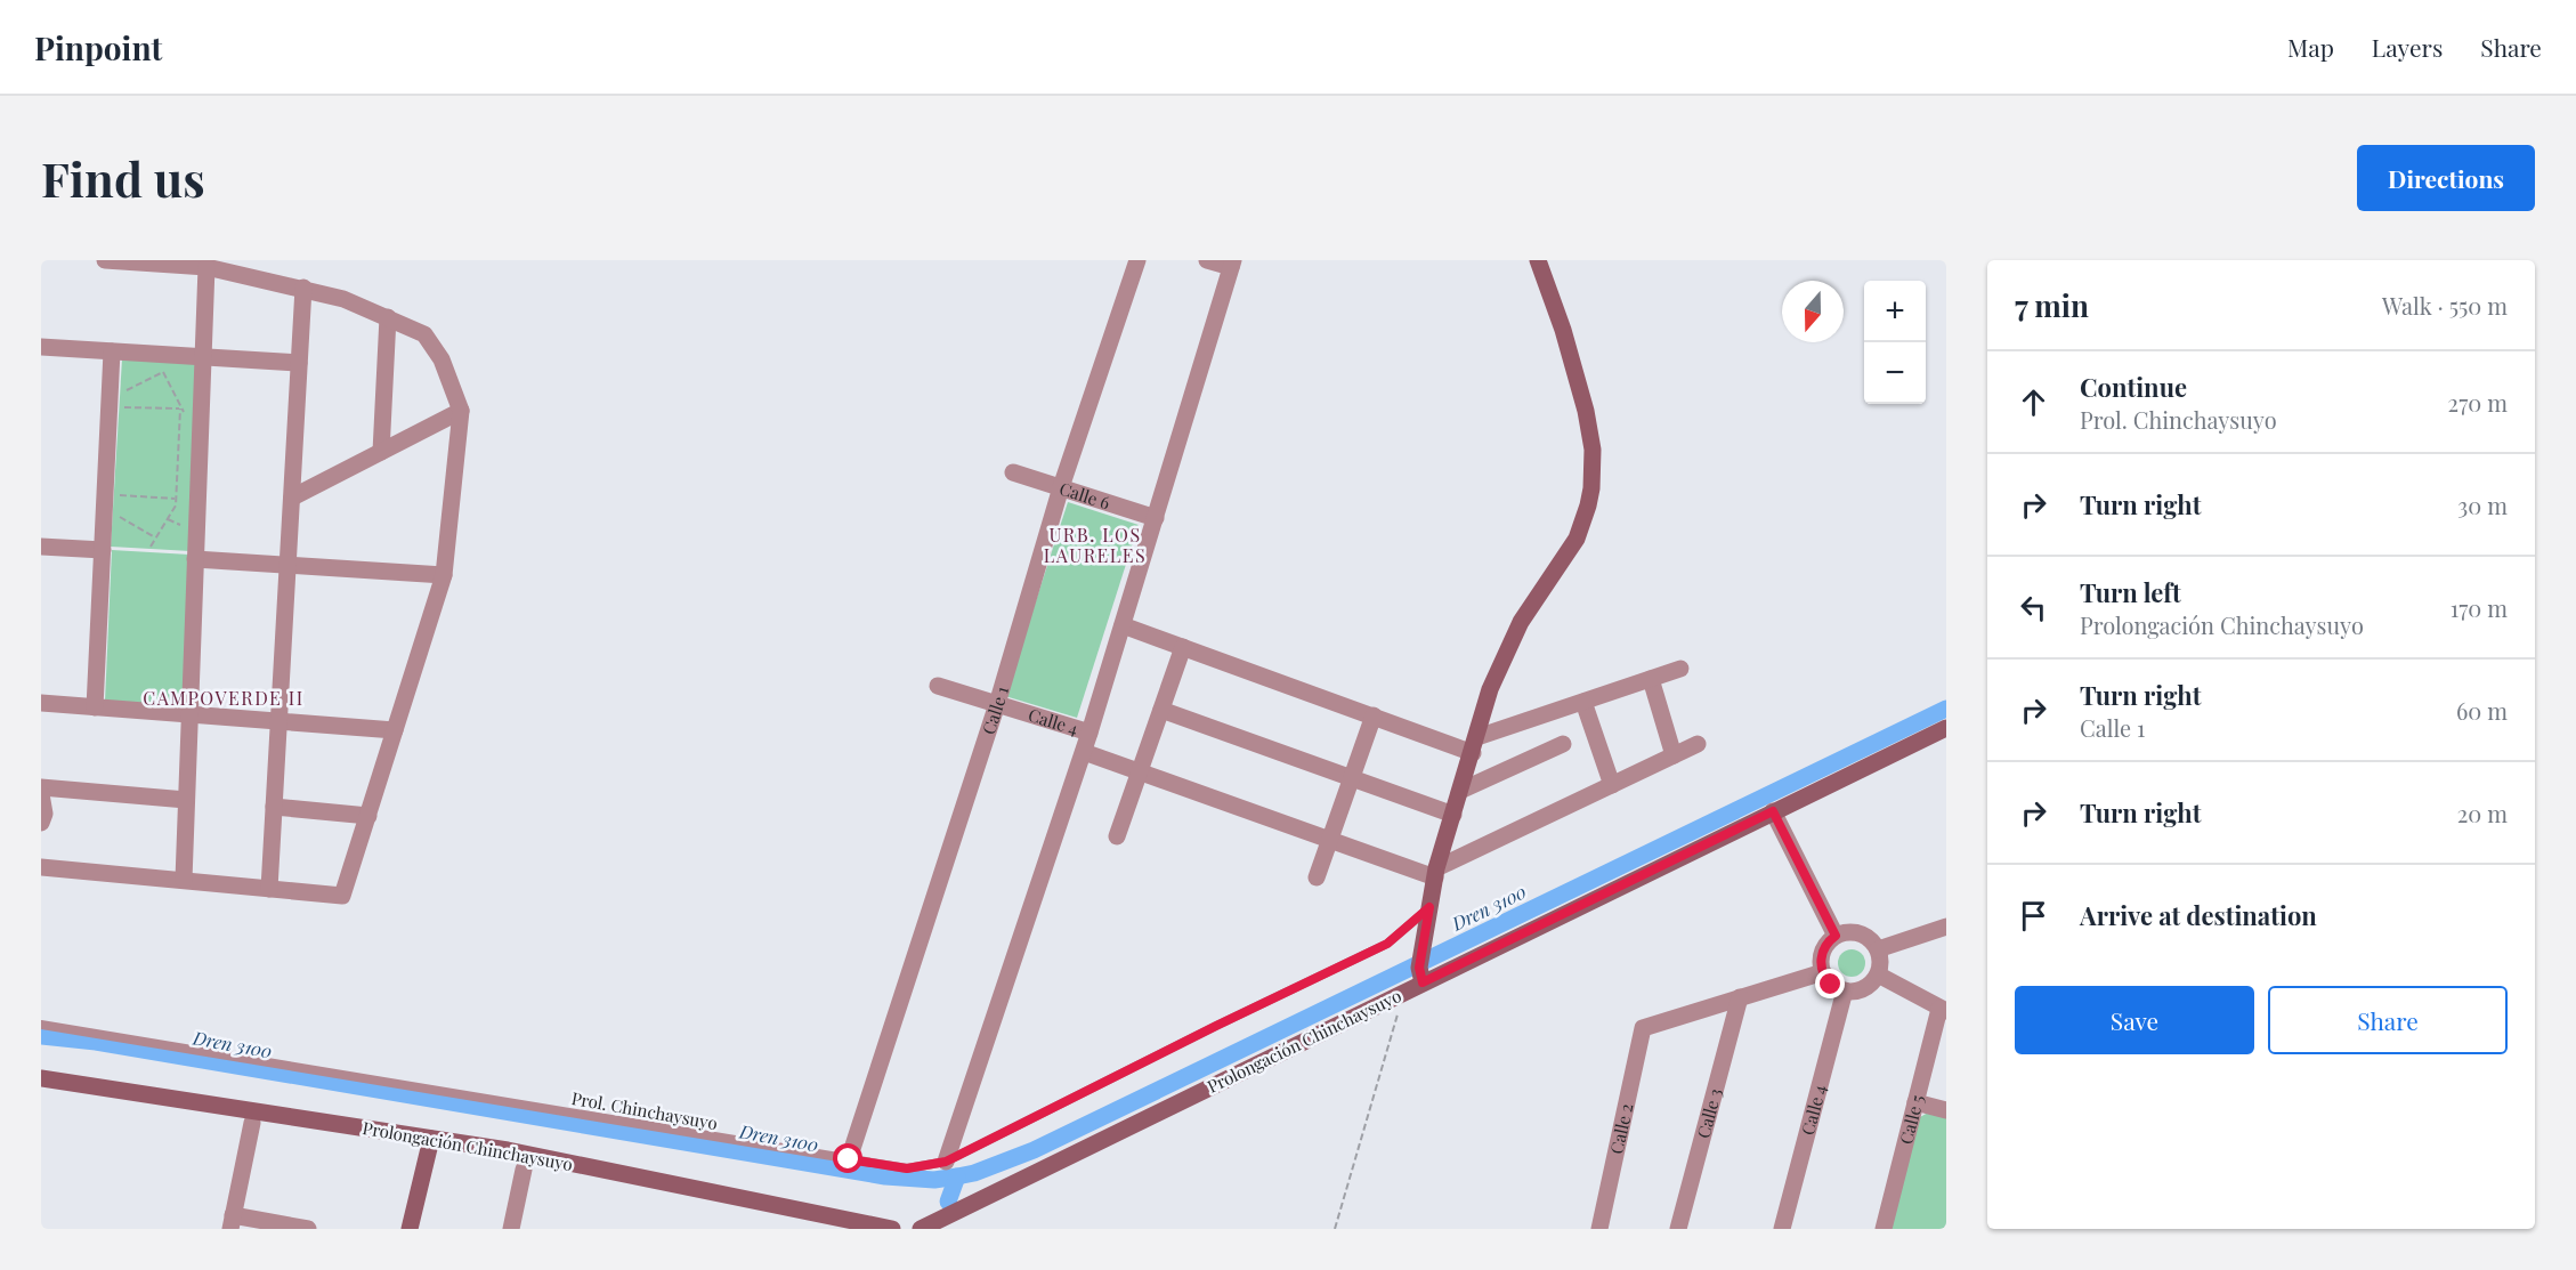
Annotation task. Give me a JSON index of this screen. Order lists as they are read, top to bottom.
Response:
{
  "streets": {
    "street": [
      "Calle 6",
      "Calle 1",
      "Calle 4",
      "Prolongación Chinchaysuyo",
      "Calle 3",
      "Calle 5",
      "Calle 2"
    ],
    "lane": ["Prol. Chinchaysuyo"]
  },
  "crossings": [
    ["Calle 6", "Calle 1"],
    ["Calle 1", "Calle 4"],
    ["Calle 1", "Prol. Chinchaysuyo"],
    ["Calle 3", "Calle 2"]
  ],
  "districts": ["URB. LOS LAURELES", "CAMPOVERDE II"],
  "water": ["Dren 3100"],
  "north": "bottom",
  "page": {
    "header": "Pinpoint",
    "nav": ["Map", "Layers", "Share"],
    "buttons": [
      "Directions",
      ["Save", "Share"]
    ],
    "title": "Find us",
    "heading": ["7 min", "Walk · 550 m"],
    "map_buttons": ["+", "−"],
    "list": [
      ["Continue", "Prol. Chinchaysuyo", "270 m"],
      ["Turn right", "30 m"],
      ["Turn left", "Prolongación Chinchaysuyo", "170 m"],
      ["Turn right", "Calle 1", "60 m"],
      ["Turn right", "20 m"],
      "Arrive at destination"
    ]
  }
}
